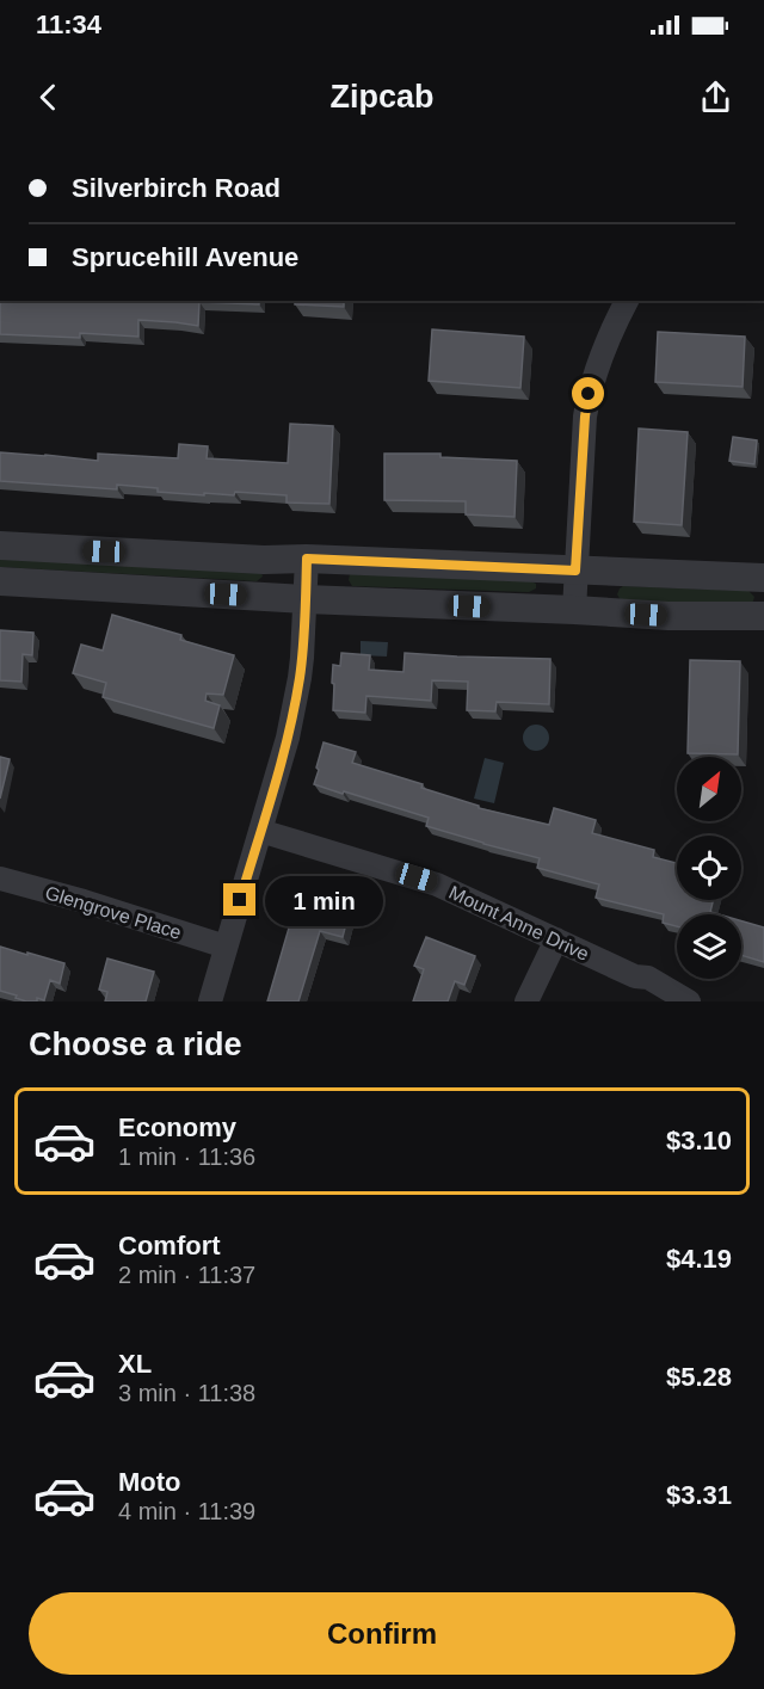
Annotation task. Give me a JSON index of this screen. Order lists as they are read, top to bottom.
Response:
{
  "streets": {
    "street": ["Glengrove Place", "Mount Anne Drive"]
  },
  "north": "top right",
  "page": {
    "status": "11:34",
    "header": "Zipcab",
    "banner": ["Silverbirch Road", "Sprucehill Avenue"],
    "bubble": "1 min",
    "heading": "Choose a ride",
    "list": [
      {
        "name": "Economy",
        "note": "1 min · 11:36",
        "value": "$3.10"
      },
      {
        "name": "Comfort",
        "note": "2 min · 11:37",
        "value": "$4.19"
      },
      {
        "name": "XL",
        "note": "3 min · 11:38",
        "value": "$5.28"
      },
      {
        "name": "Moto",
        "note": "4 min · 11:39",
        "value": "$3.31"
      }
    ],
    "buttons": "Confirm"
  }
}
